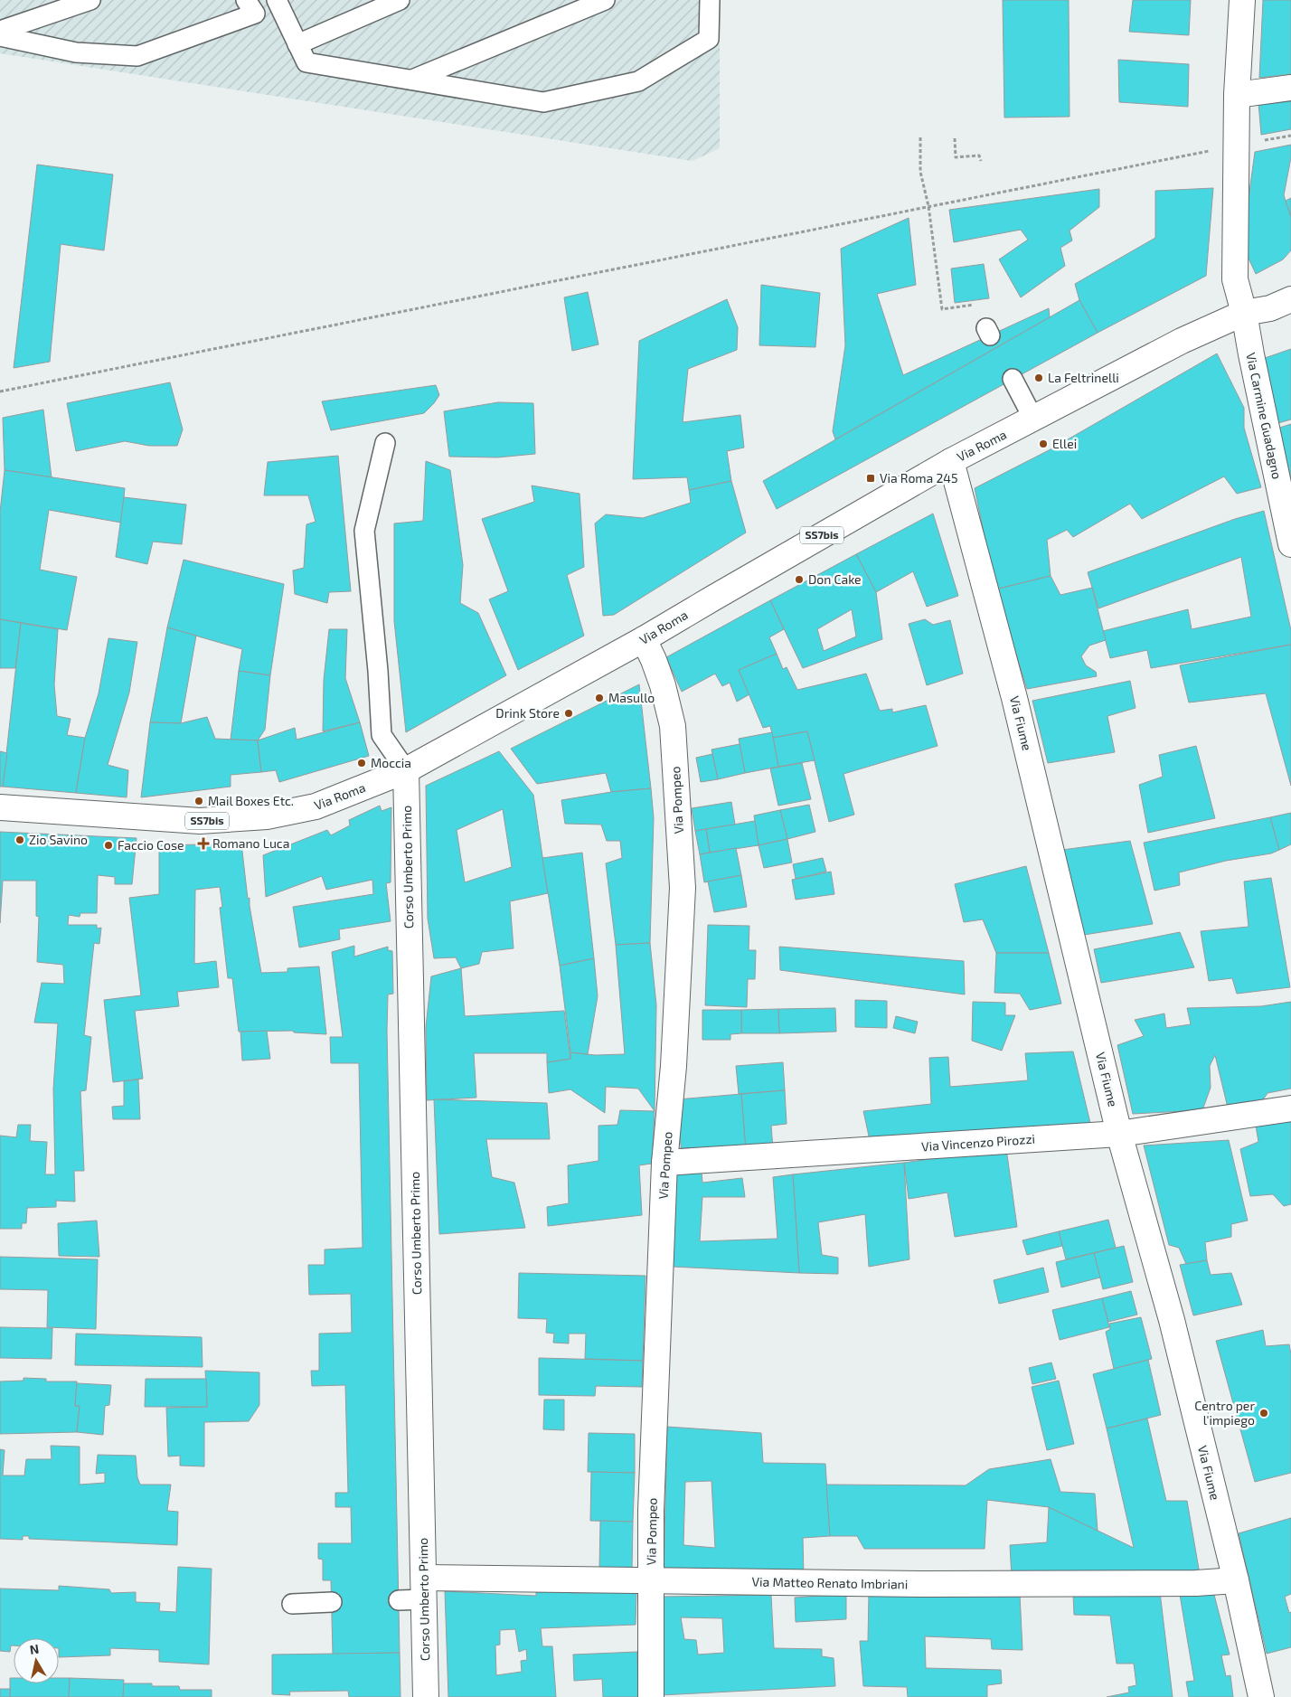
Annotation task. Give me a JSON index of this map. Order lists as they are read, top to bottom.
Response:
{
  "streets": {
    "street": [
      "Via Carmine Guadagno",
      "Via Roma",
      "SS7bis",
      "Via Fiume",
      "Via Pompeo",
      "Corso Umberto Primo",
      "Via Vincenzo Pirozzi",
      "Via Matteo Renato Imbriani"
    ]
  },
  "crossings": [
    ["Via Carmine Guadagno", "Via Roma"],
    ["Via Roma", "Via Fiume"],
    ["Via Roma", "Via Pompeo"],
    ["Via Roma", "Corso Umberto Primo"],
    ["Via Fiume", "Via Vincenzo Pirozzi"],
    ["Via Fiume", "Via Matteo Renato Imbriani"],
    ["Via Pompeo", "Via Vincenzo Pirozzi"],
    ["Via Pompeo", "Via Matteo Renato Imbriani"],
    ["Corso Umberto Primo", "Via Matteo Renato Imbriani"]
  ],
  "places": {
    "other": [
      "La Feltrinelli",
      "Ellei",
      "Don Cake",
      "Masullo",
      "Drink Store",
      "Moccia",
      "Mail Boxes Etc.",
      "Zio Savino",
      "Faccio Cose",
      "Centro per l'impiego"
    ],
    "transit": ["Via Roma 245"],
    "health": ["Romano Luca"]
  },
  "north": "top"
}
